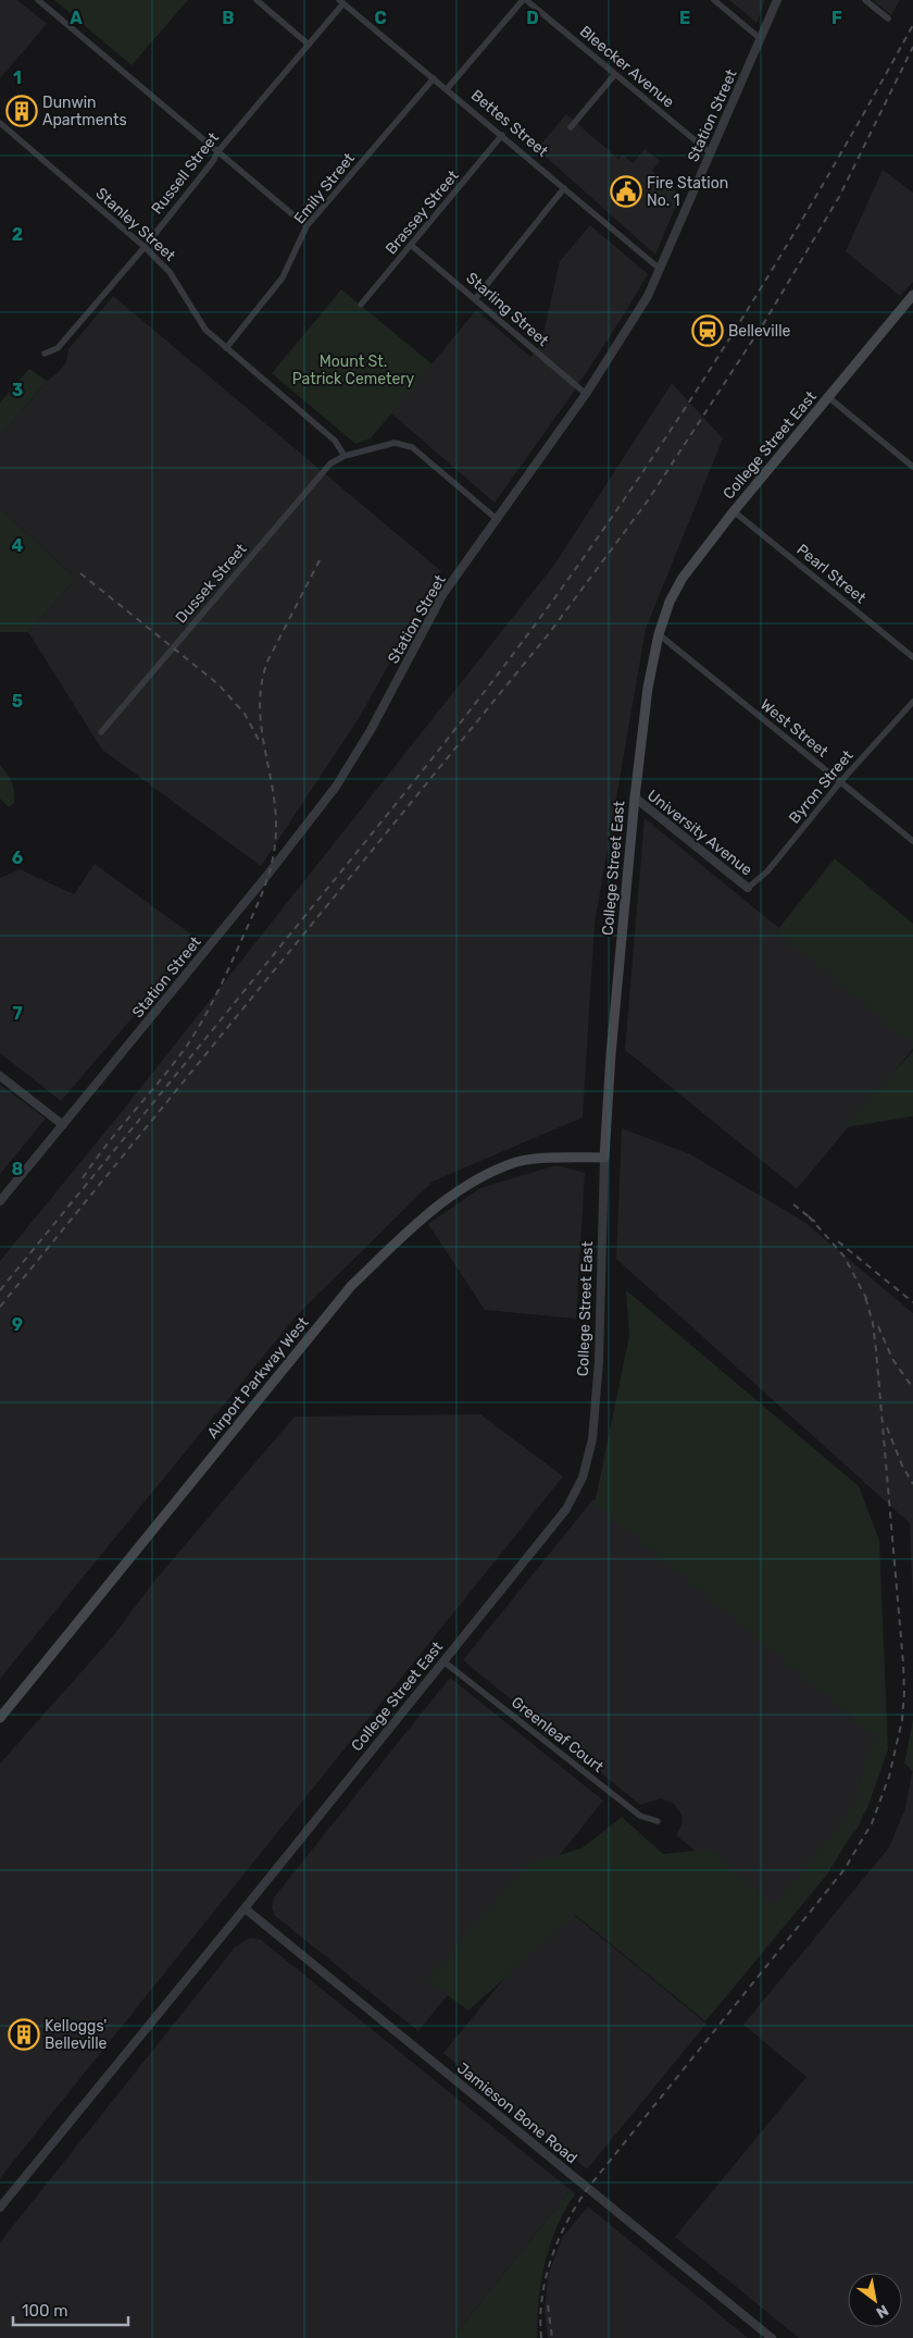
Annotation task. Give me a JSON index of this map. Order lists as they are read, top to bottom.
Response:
{
  "streets": {
    "main road": ["College Street East", "Airport Parkway West"],
    "street": [
      "Bleecker Avenue",
      "Station Street",
      "Bettes Street",
      "Russell Street",
      "Emily Street",
      "Brassey Street",
      "Stanley Street",
      "Starling Street",
      "Pearl Street",
      "Dussek Street",
      "West Street",
      "Byron Street",
      "University Avenue",
      "Greenleaf Court",
      "Jamieson Bone Road"
    ]
  },
  "crossings": [
    ["Bleecker Avenue", "Station Street"],
    ["Station Street", "Bettes Street"],
    ["Station Street", "Starling Street"],
    ["Bettes Street", "Russell Street"],
    ["Bettes Street", "Emily Street"],
    ["Bettes Street", "Brassey Street"],
    ["Russell Street", "Stanley Street"],
    ["Emily Street", "Stanley Street"],
    ["Brassey Street", "Starling Street"],
    ["Stanley Street", "Dussek Street"],
    ["College Street East", "Pearl Street"],
    ["College Street East", "West Street"],
    ["College Street East", "University Avenue"],
    ["College Street East", "Airport Parkway West"],
    ["College Street East", "Greenleaf Court"],
    ["College Street East", "Jamieson Bone Road"],
    ["West Street", "Byron Street"],
    ["Byron Street", "University Avenue"]
  ],
  "parks": ["Mount St. Patrick Cemetery"],
  "places": {
    "building": ["Dunwin Apartments", "Kelloggs' Belleville"],
    "public building": ["Fire Station No. 1"],
    "station": ["Belleville"]
  },
  "scale_bar": "100 m",
  "north": "bottom right",
  "grid": {
    "columns": [
      "A",
      "B",
      "C",
      "D",
      "E",
      "F"
    ],
    "rows": [
      "1",
      "2",
      "3",
      "4",
      "5",
      "6",
      "7",
      "8",
      "9"
    ]
  }
}
